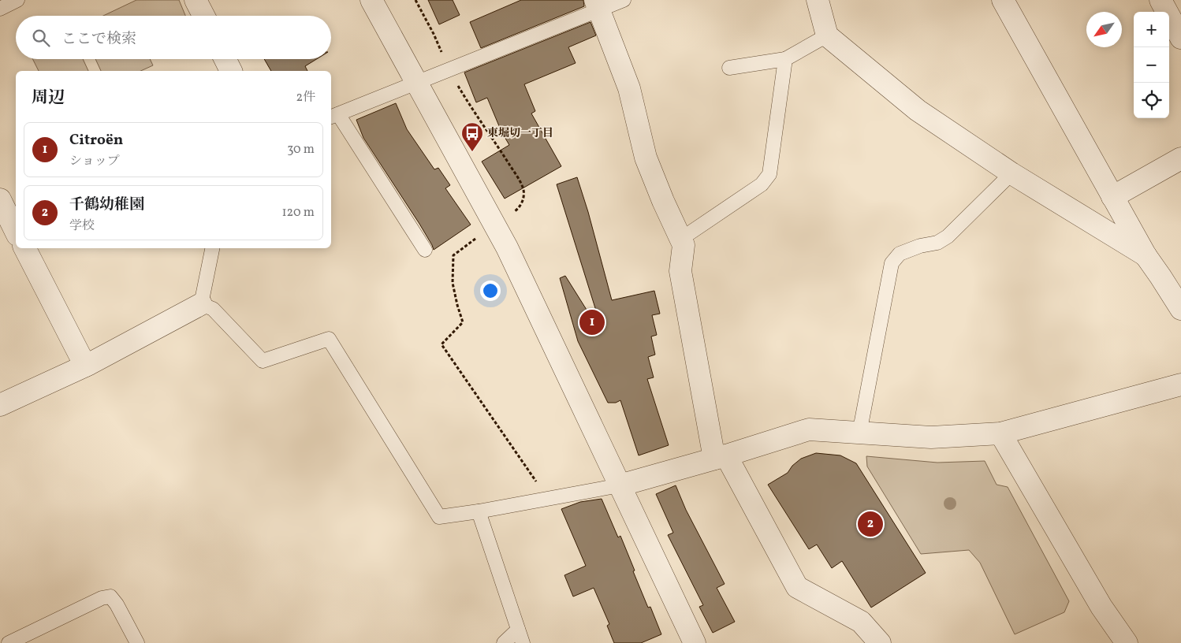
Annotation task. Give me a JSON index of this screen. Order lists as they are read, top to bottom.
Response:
{
  "places": {
    "bus stop": ["東堀切一丁目"]
  },
  "north": "bottom left",
  "page": {
    "map_buttons": ["+", "−"],
    "search": "ここで検索",
    "heading": ["周辺", "2件"],
    "list": [
      {
        "mark": "1",
        "name": "Citroën",
        "note": "ショップ",
        "value": "30 m"
      },
      {
        "mark": "2",
        "name": "千鶴幼稚園",
        "note": "学校",
        "value": "120 m"
      }
    ],
    "pins": ["1", "2"]
  }
}
